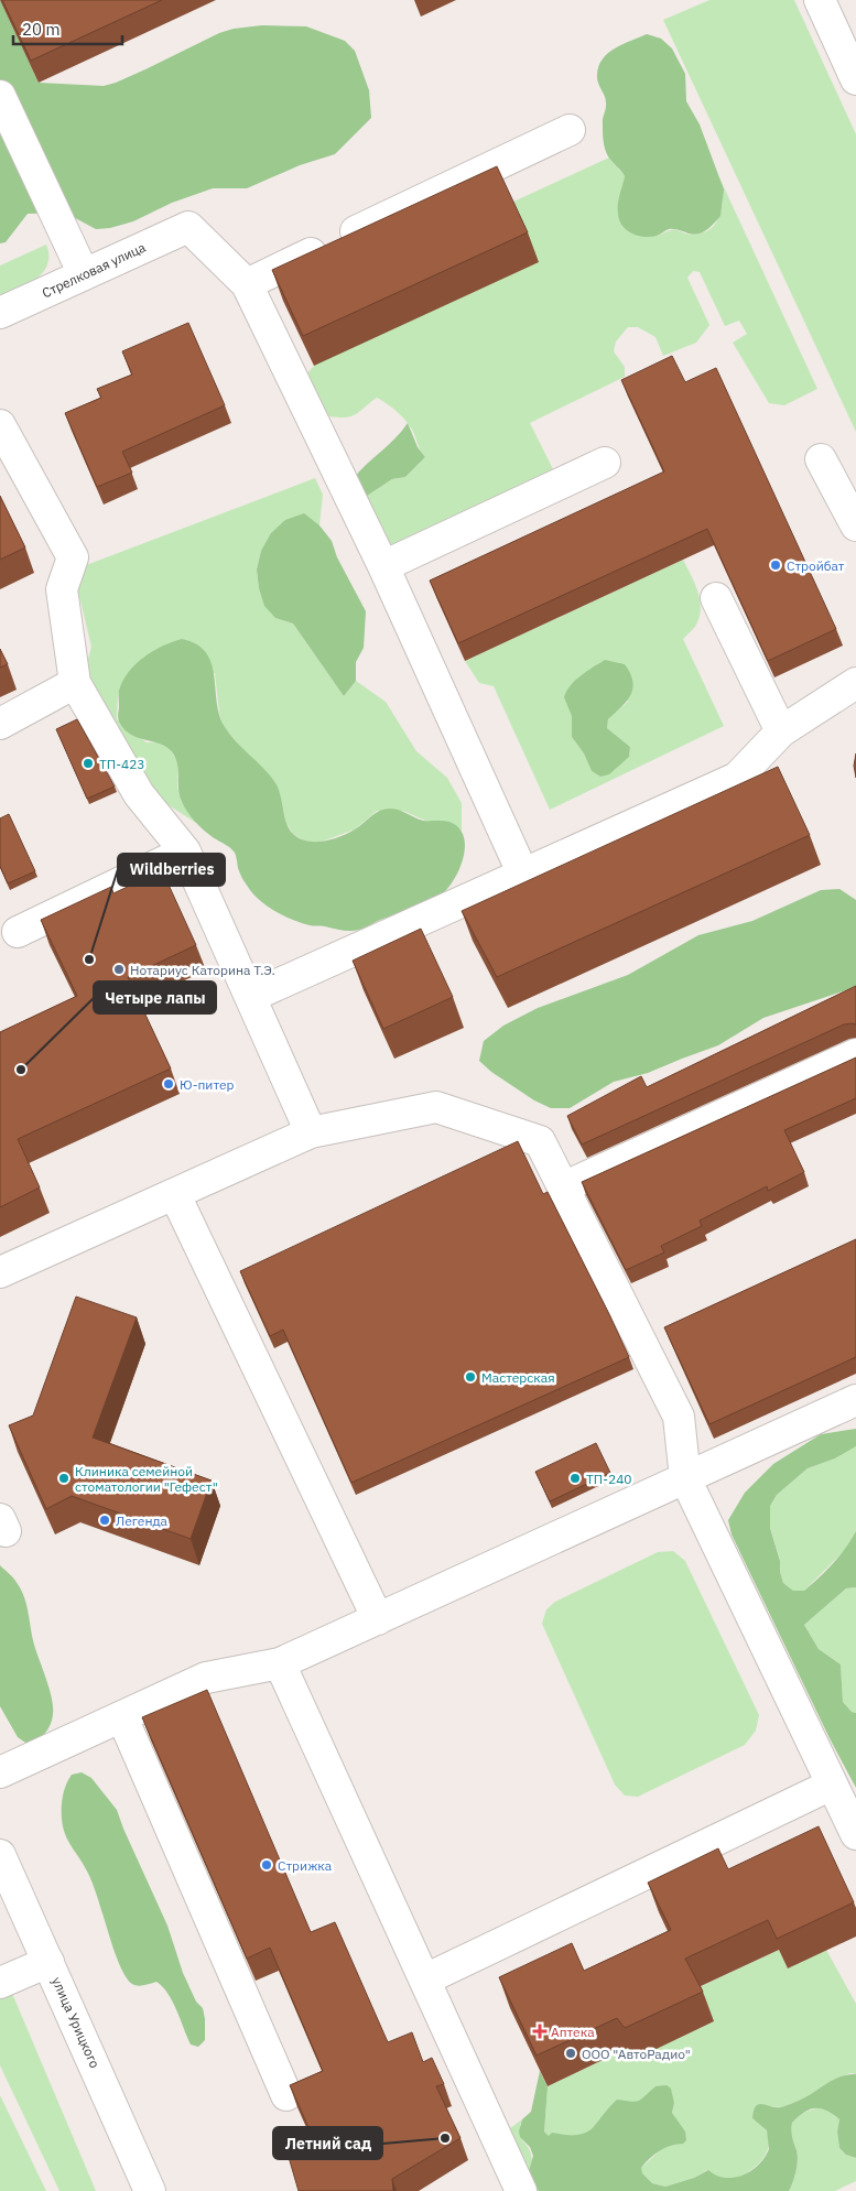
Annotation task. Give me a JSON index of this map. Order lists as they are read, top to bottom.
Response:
{
  "streets": {
    "main road": ["Стрелковая улица", "улица Урицкого"]
  },
  "places": {
    "other": [
      "Стройбат",
      "ТП-423",
      "Wildberries",
      "Нотариус Каторина Т.Э.",
      "Четыре лапы",
      "Ю-питер",
      "Мастерская",
      "Клиника семейной стоматологии \"Гефест\"",
      "ТП-240",
      "Легенда",
      "Стрижка",
      "ООО \"АвтоРадио\"",
      "Летний сад"
    ],
    "health": ["Аптека"]
  },
  "scale_bar": "20 m"
}
